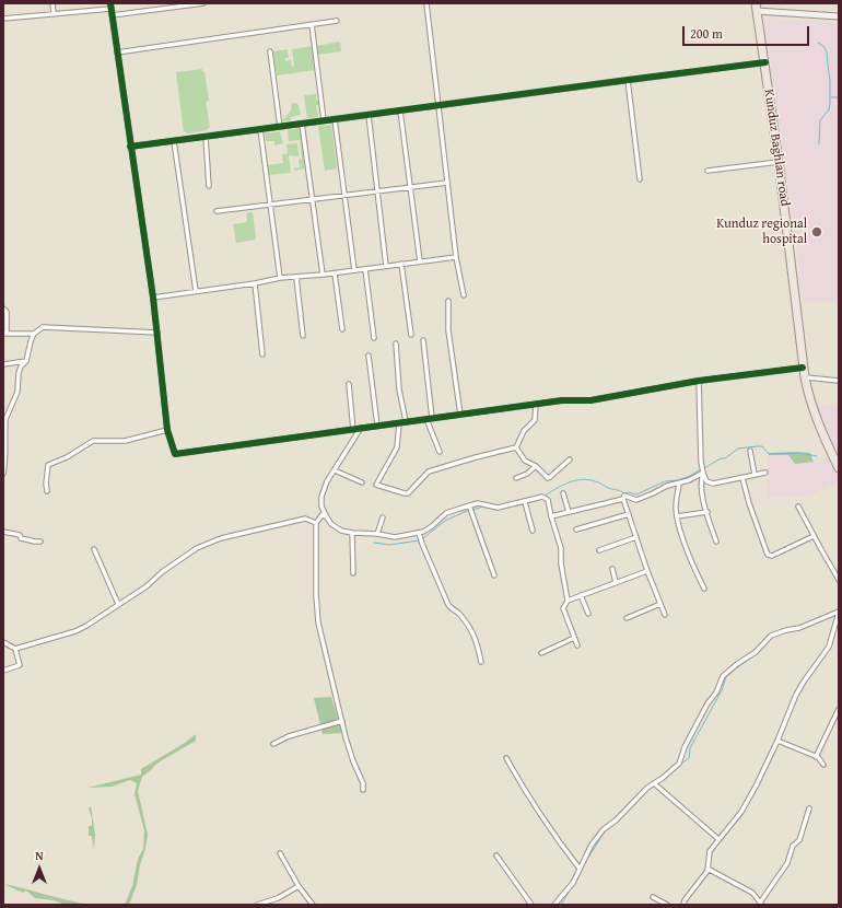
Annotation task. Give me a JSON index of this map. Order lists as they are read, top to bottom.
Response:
{
  "streets": {
    "highway": ["Kunduz Baghlan road"]
  },
  "places": ["Kunduz regional hospital"],
  "scale_bar": "200 m",
  "north": "top"
}
